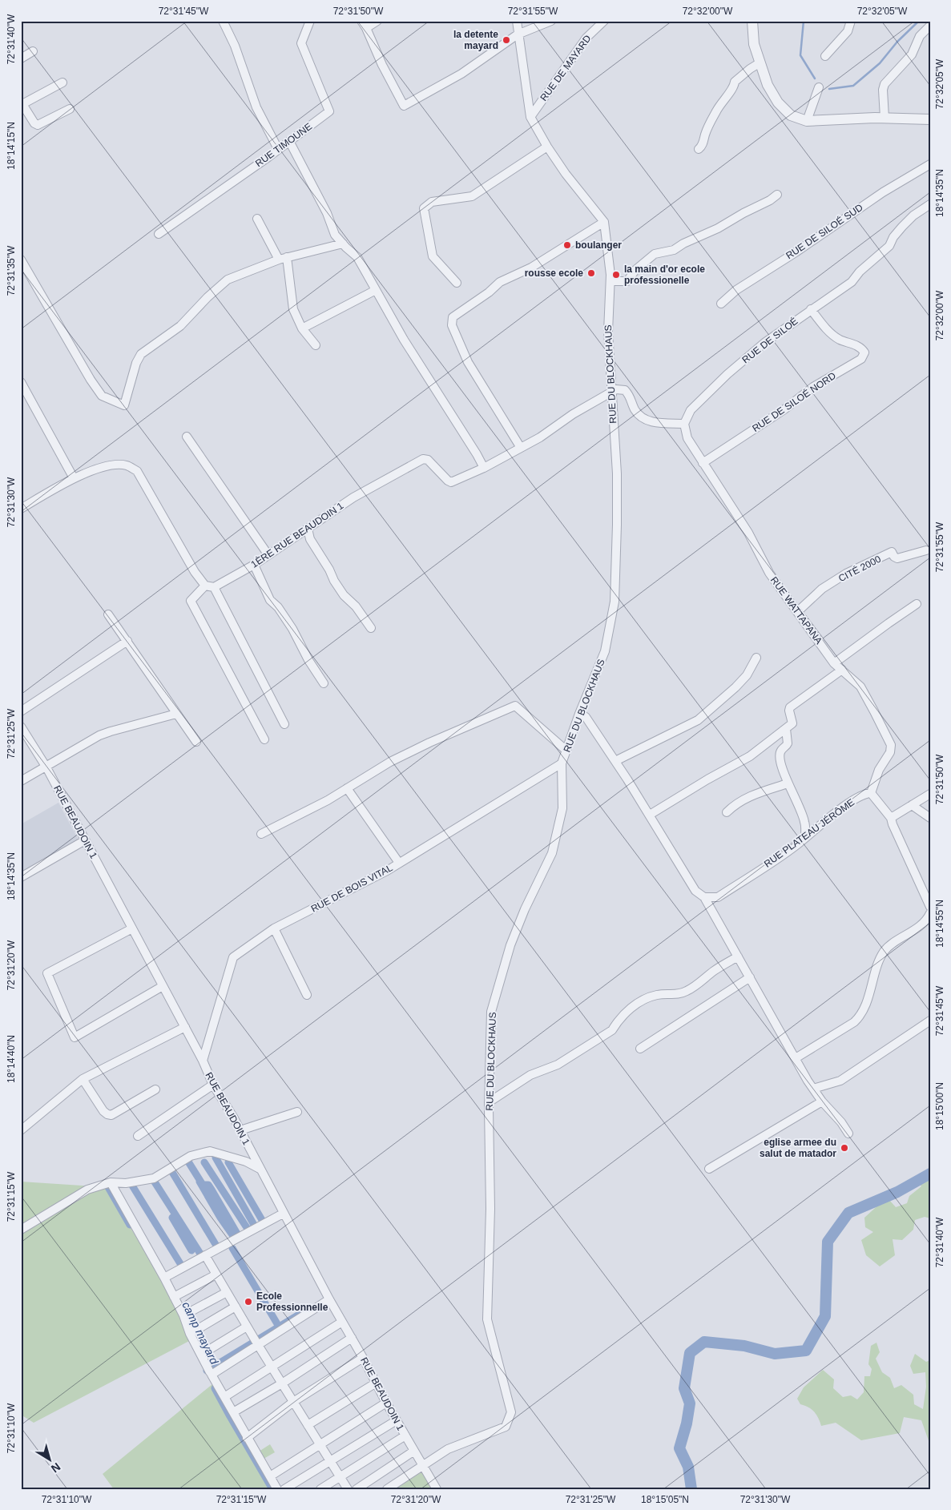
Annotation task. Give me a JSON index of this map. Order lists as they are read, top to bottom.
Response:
{
  "streets": {
    "street": [
      "RUE DE MAYARD",
      "RUE TIMOUNE",
      "RUE DE SILOÉ SUD",
      "RUE DE SILOÉ",
      "RUE DU BLOCKHAUS",
      "RUE DE SILOÉ NORD",
      "1ÈRE RUE BEAUDOIN 1",
      "CITÉ 2000",
      "RUE WATTAPANA",
      "RUE BEAUDOIN 1",
      "RUE PLATEAU JÉRÔME",
      "RUE DE BOIS VITAL"
    ]
  },
  "crossings": [
    ["RUE DE SILOÉ", "RUE DE SILOÉ NORD"],
    ["RUE DE SILOÉ", "RUE WATTAPANA"],
    ["RUE DU BLOCKHAUS", "1ÈRE RUE BEAUDOIN 1"],
    ["RUE DU BLOCKHAUS", "RUE BEAUDOIN 1"],
    ["RUE DU BLOCKHAUS", "RUE DE BOIS VITAL"],
    ["RUE DE SILOÉ NORD", "RUE WATTAPANA"],
    ["CITÉ 2000", "RUE WATTAPANA"],
    ["RUE WATTAPANA", "RUE PLATEAU JÉRÔME"],
    ["RUE BEAUDOIN 1", "RUE DE BOIS VITAL"]
  ],
  "water": ["camp mayard"],
  "places": [
    "la detente mayard",
    "boulanger",
    "rousse ecole",
    "la main d'or ecole professionelle",
    "eglise armee du salut de matador",
    "Ecole Professionnelle"
  ],
  "north": "bottom right",
  "coordinates": [
    "72°31'45\"W",
    "72°31'50\"W",
    "72°31'55\"W",
    "72°32'00\"W",
    "72°32'05\"W",
    "72°31'40\"W",
    "18°14'15\"N",
    "18°14'35\"N",
    "72°31'35\"W",
    "72°31'30\"W",
    "72°31'25\"W",
    "18°14'55\"N",
    "72°31'20\"W",
    "18°14'40\"N",
    "18°15'00\"N",
    "72°31'15\"W",
    "72°31'10\"W",
    "18°15'05\"N"
  ]
}
